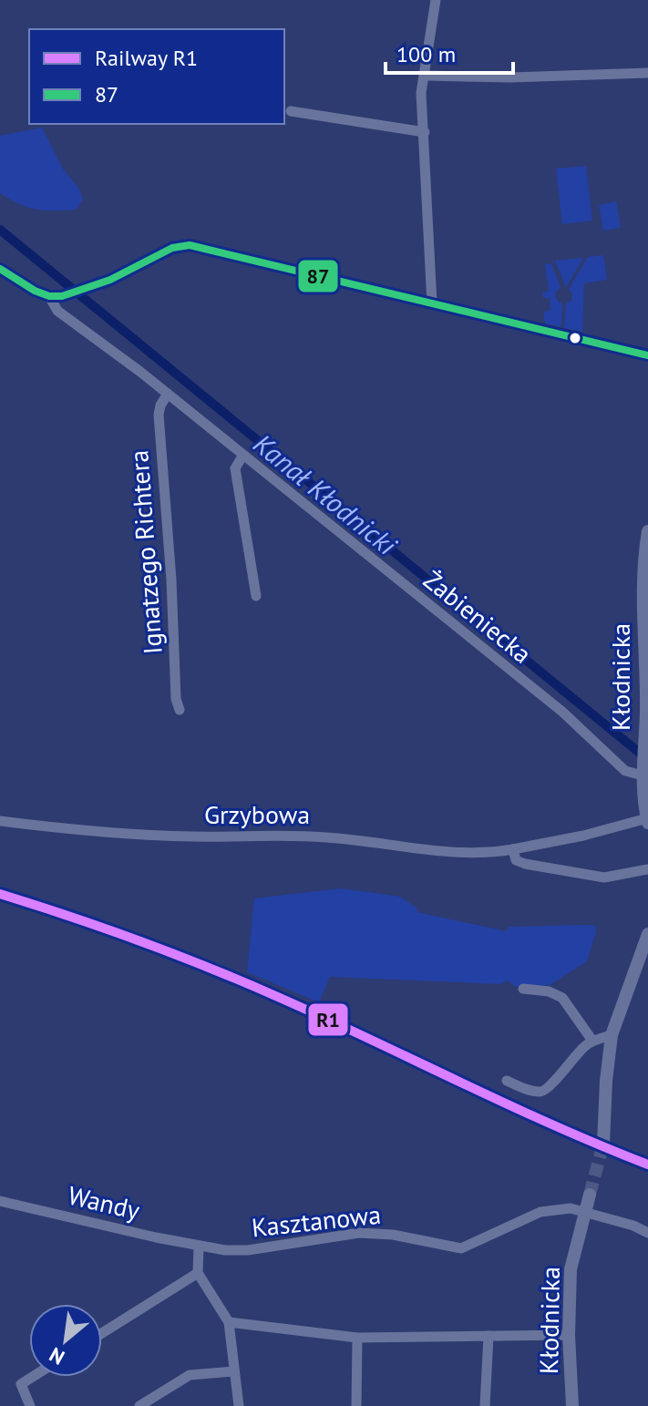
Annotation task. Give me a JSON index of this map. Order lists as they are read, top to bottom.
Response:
{
  "streets": {
    "main road": ["Kłodnicka"],
    "street": [
      "Ignatzego Richtera",
      "Żabieniecka",
      "Grzybowa",
      "Wandy",
      "Kasztanowa"
    ]
  },
  "crossings": [
    ["Ignatzego Richtera", "Żabieniecka"],
    ["Żabieniecka", "Kłodnicka"],
    ["Kłodnicka", "Grzybowa"],
    ["Kłodnicka", "Kasztanowa"],
    ["Wandy", "Kasztanowa"]
  ],
  "water": ["Kanał Kłodnicki"],
  "lines": ["transit line 87", "rail line R1"],
  "legend": ["Railway R1", "87"],
  "scale_bar": "100 m",
  "north": "bottom left"
}
